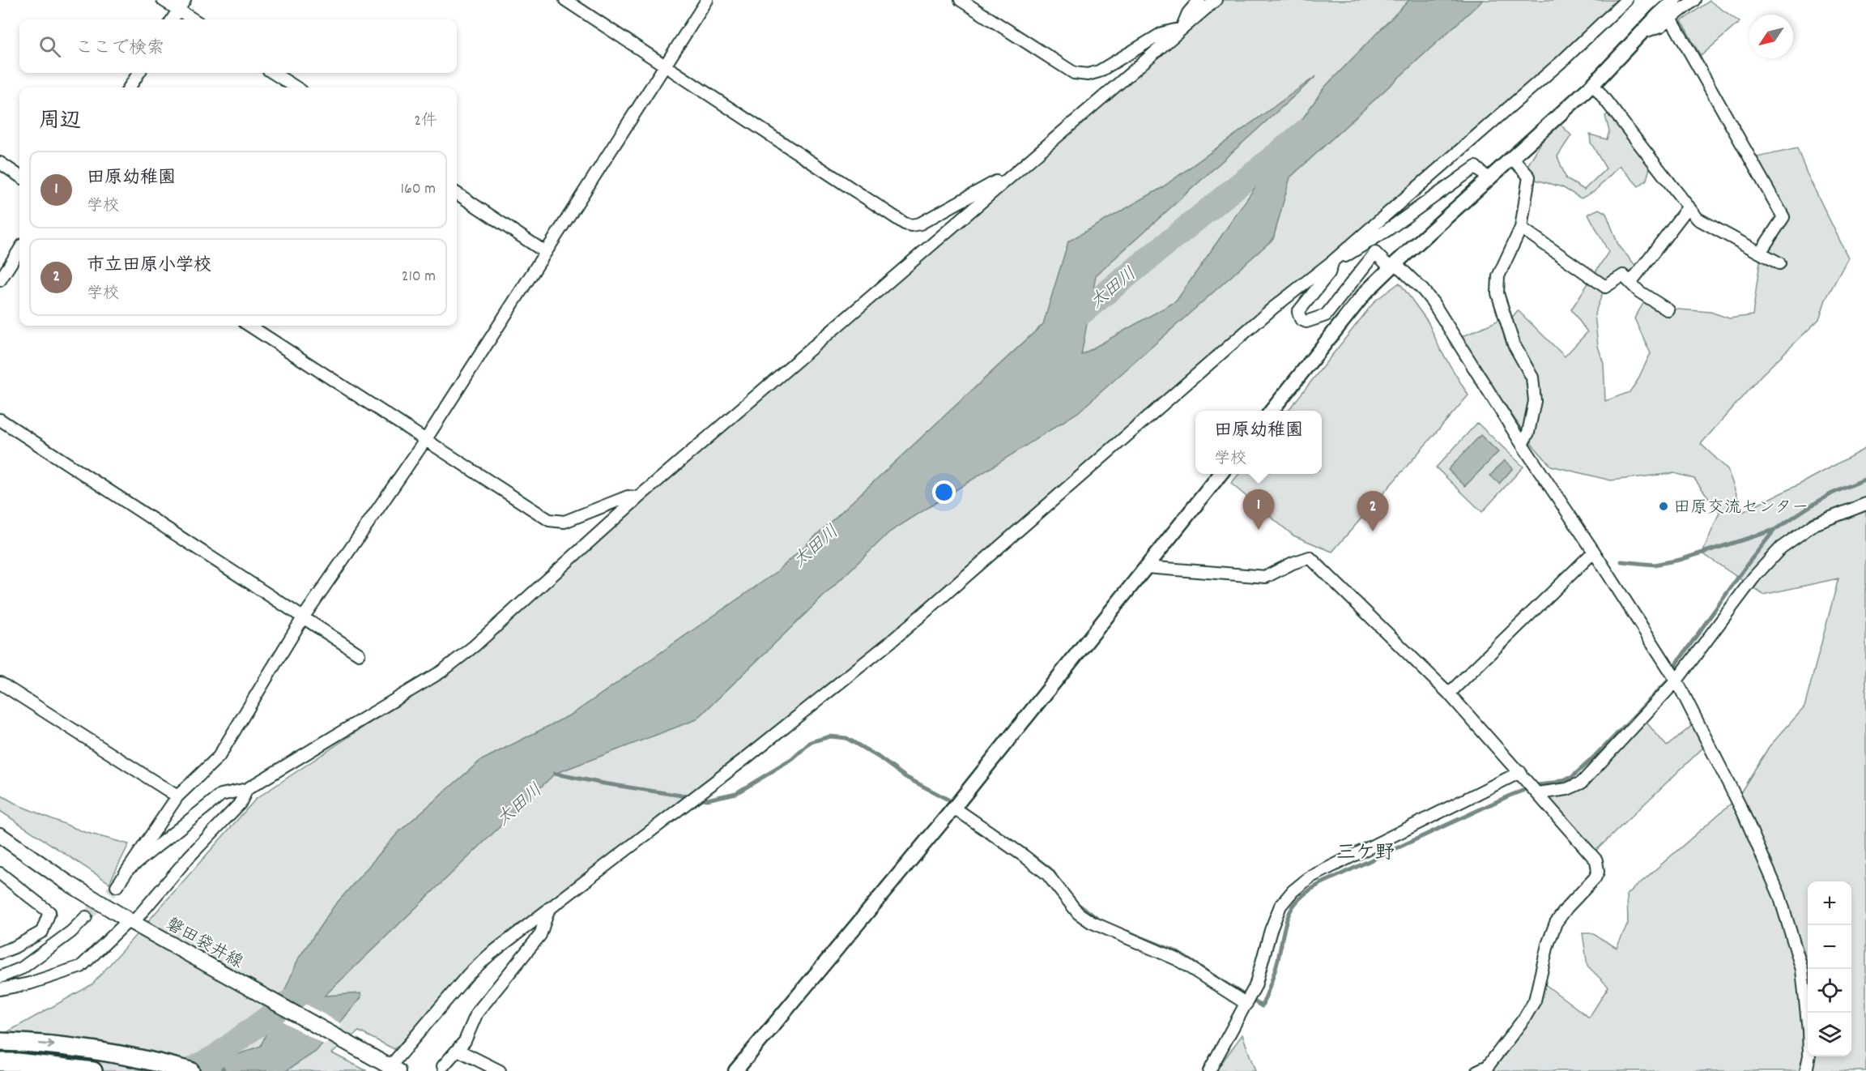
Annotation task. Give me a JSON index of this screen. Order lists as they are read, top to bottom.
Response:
{
  "streets": {
    "main road": ["磐田袋井線"]
  },
  "districts": ["三ケ野"],
  "water": ["太田川"],
  "places": ["田原交流センター"],
  "north": "bottom left",
  "page": {
    "search": "ここで検索",
    "heading": ["周辺", "2件"],
    "list": [
      {
        "mark": "1",
        "name": "田原幼稚園",
        "note": "学校",
        "value": "160 m"
      },
      {
        "mark": "2",
        "name": "市立田原小学校",
        "note": "学校",
        "value": "210 m"
      }
    ],
    "popup": ["田原幼稚園", "学校"],
    "pins": ["1", "2"],
    "map_buttons": ["+", "−"]
  }
}
